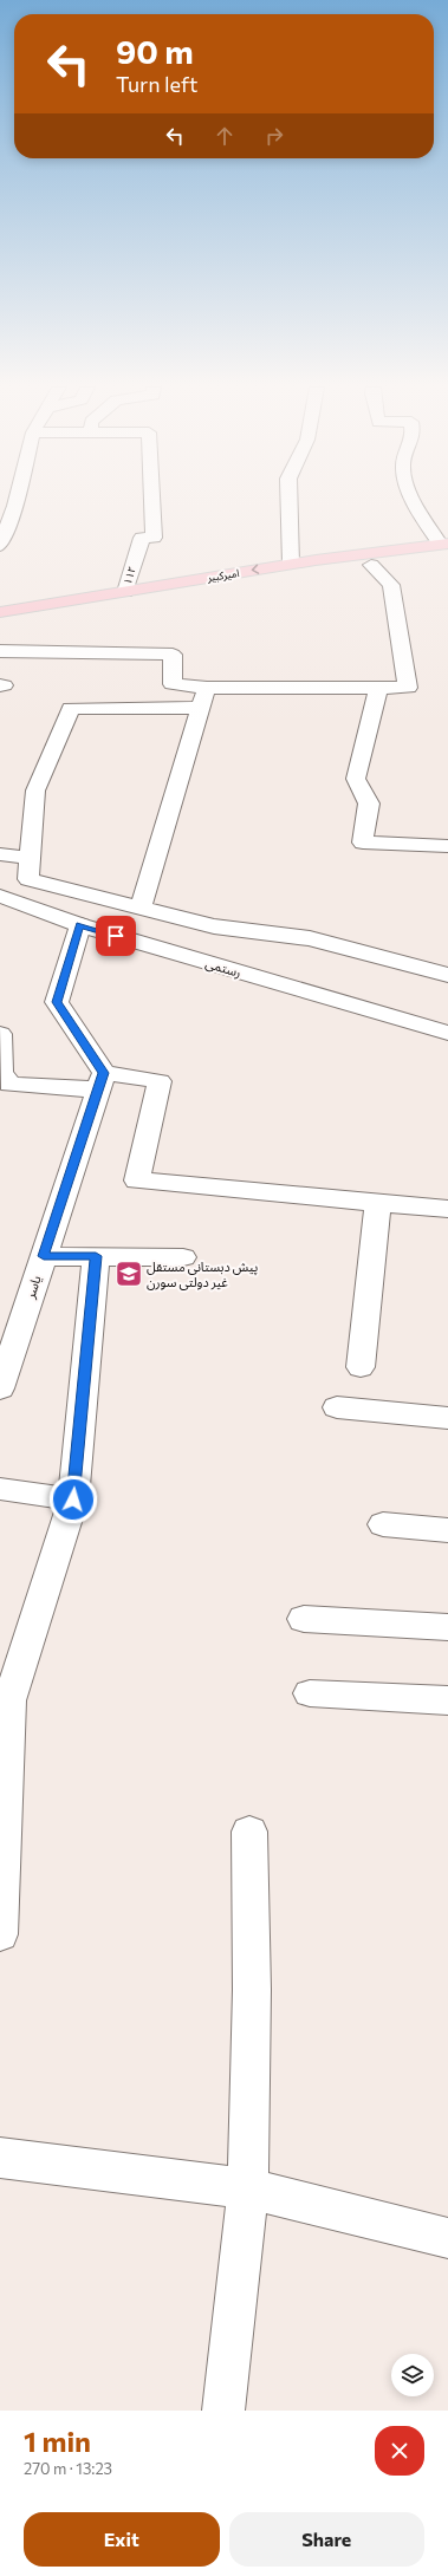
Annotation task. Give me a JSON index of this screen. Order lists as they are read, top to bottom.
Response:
{
  "streets": {
    "main road": ["امیرکبیر"],
    "street": ["۱۱۲", "رستمی", "یاسر"]
  },
  "crossings": [
    ["۱۱۲", "امیرکبیر"]
  ],
  "places": {
    "school or university": ["پیش دبستانی مستقل غیر دولتی سورن"]
  },
  "page": {
    "turn": ["90 m", "Turn left"],
    "heading": ["1 min", "270 m · 13:23"],
    "buttons": ["Exit", "Share"]
  }
}
